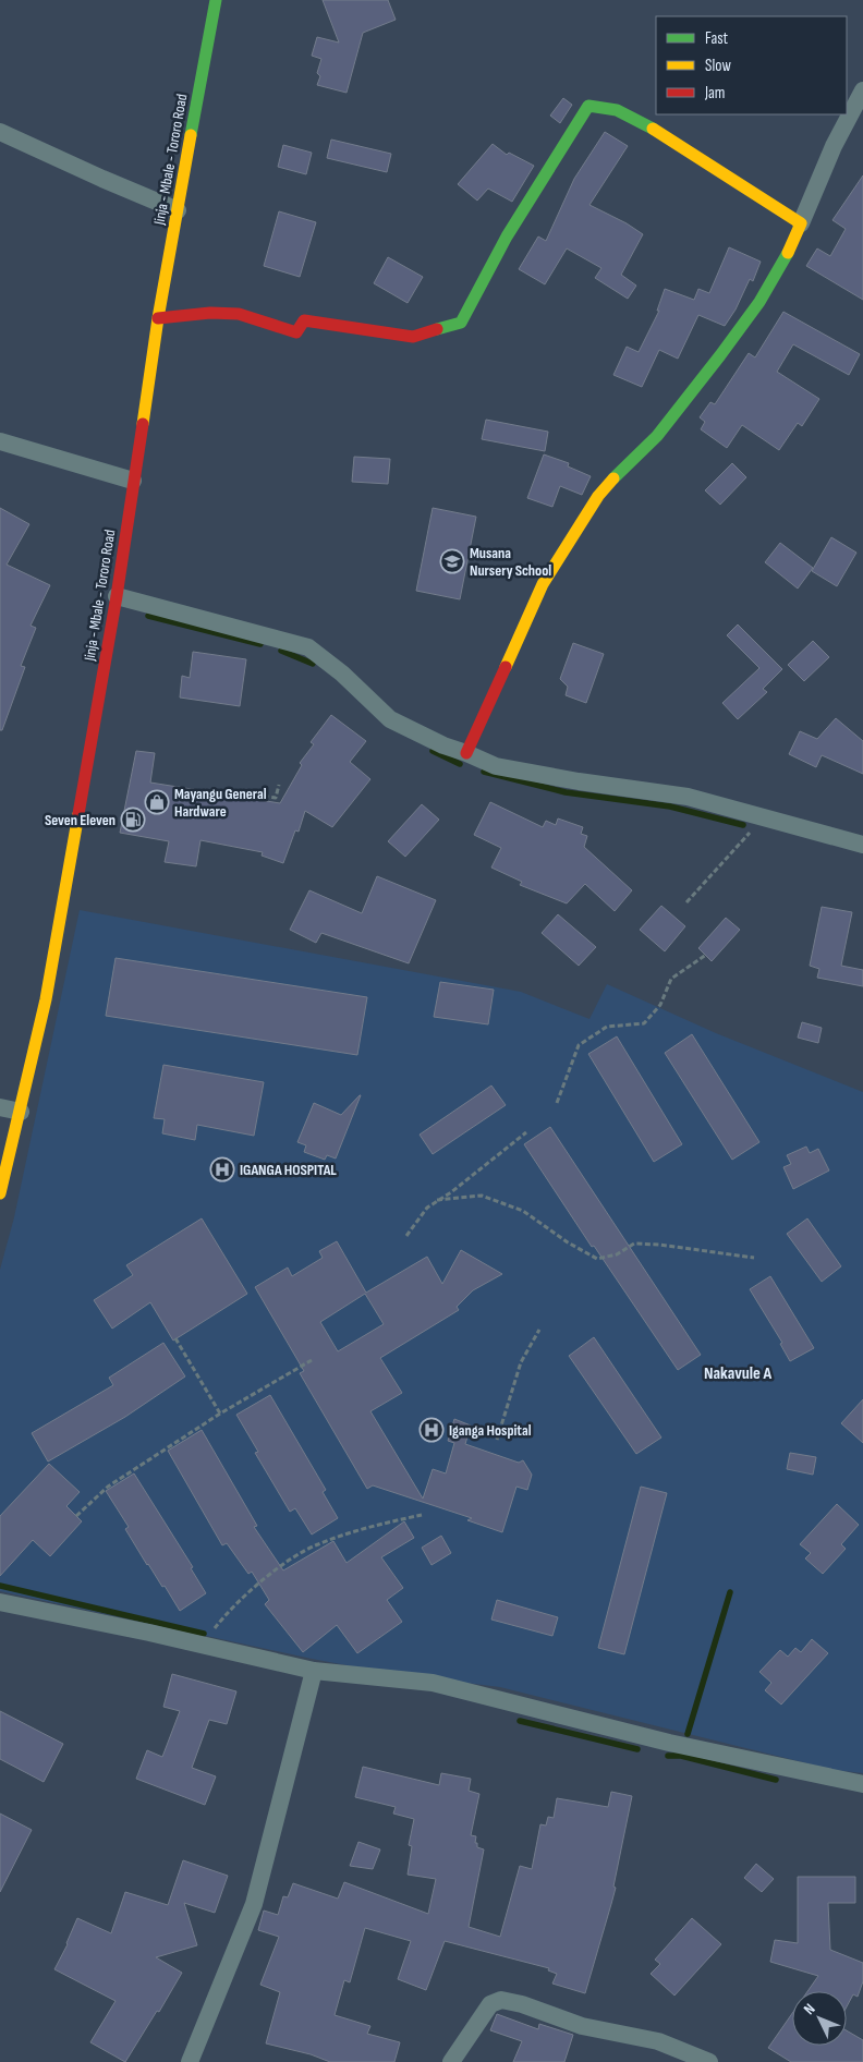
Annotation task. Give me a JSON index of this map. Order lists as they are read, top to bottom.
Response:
{
  "streets": {
    "street": ["Jinja - Mbale - Tororo Road"]
  },
  "districts": ["Nakavule A"],
  "places": {
    "school or university": ["Musana Nursery School"],
    "shop": ["Mayangu General Hardware"],
    "fuel station": ["Seven Eleven"],
    "hospital": ["IGANGA HOSPITAL", "Iganga Hospital"]
  },
  "legend": ["Fast", "Slow", "Jam"],
  "north": "top left"
}
